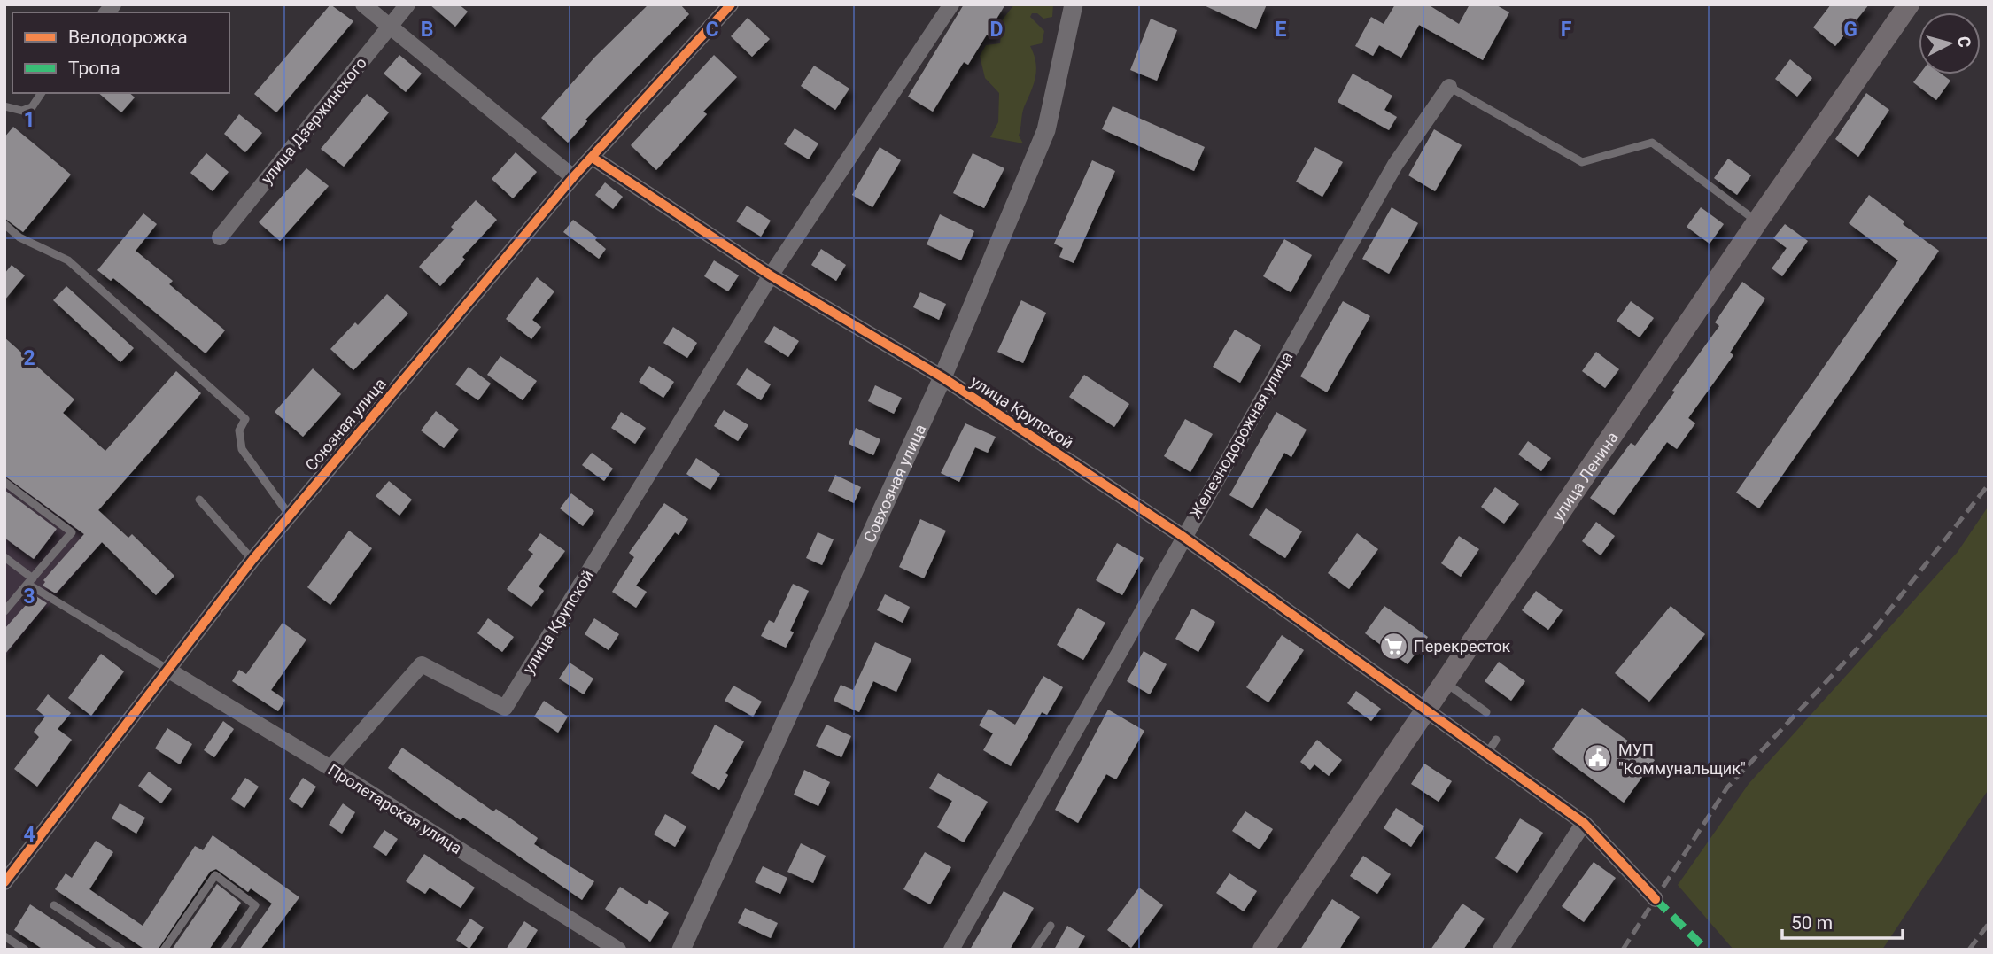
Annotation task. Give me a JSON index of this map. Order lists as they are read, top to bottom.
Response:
{
  "streets": {
    "main road": ["улица Ленина"],
    "street": [
      "улица Дзержинского",
      "улица Крупской",
      "Союзная улица",
      "Железнодорожная улица",
      "Совхозная улица",
      "Пролетарская улица"
    ]
  },
  "crossings": [
    ["улица Крупской", "Союзная улица"],
    ["улица Крупской", "Железнодорожная улица"],
    ["улица Крупской", "улица Ленина"],
    ["улица Крупской", "Совхозная улица"],
    ["улица Крупской", "Пролетарская улица"],
    ["Союзная улица", "Пролетарская улица"]
  ],
  "places": {
    "supermarket": ["Перекресток"],
    "public building": ["МУП \"Коммунальщик\""]
  },
  "legend": ["Велодорожка", "Тропа"],
  "scale_bar": "50 m",
  "north": "right",
  "grid": {
    "columns": [
      "B",
      "C",
      "D",
      "E",
      "F",
      "G"
    ],
    "rows": [
      "1",
      "2",
      "3",
      "4"
    ]
  }
}
